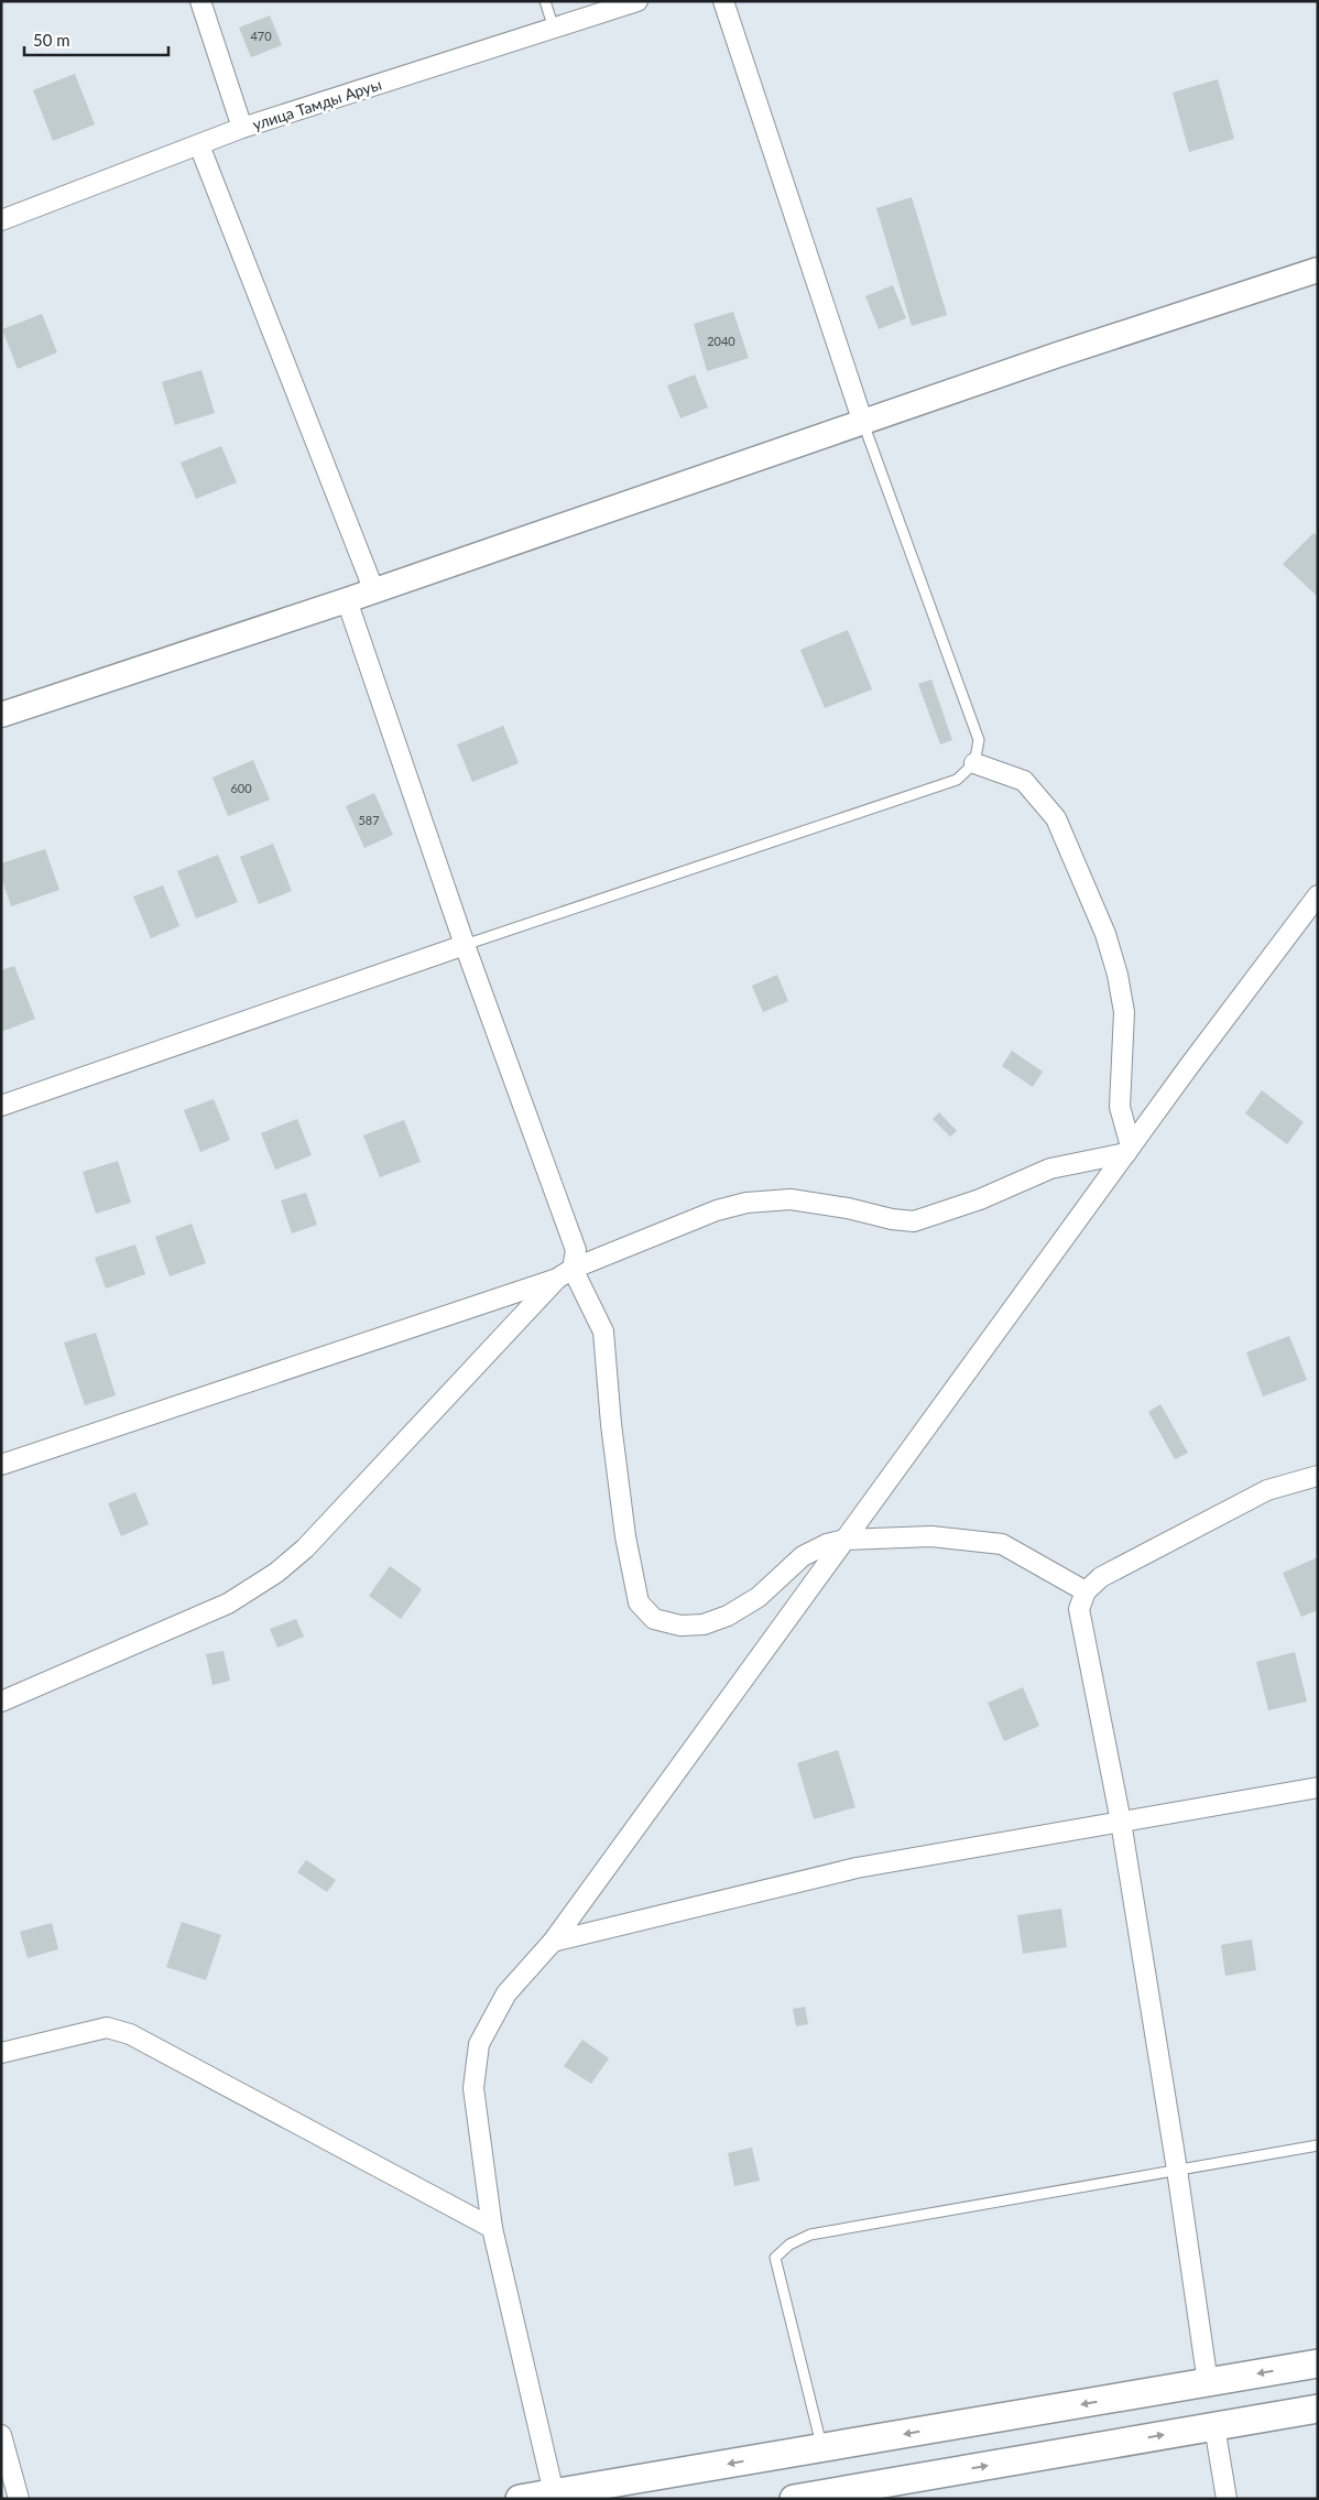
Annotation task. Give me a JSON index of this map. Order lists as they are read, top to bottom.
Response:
{
  "streets": {
    "street": ["улица Тамды Аруы"]
  },
  "house_numbers": [
    "470",
    "2040",
    "600",
    "587"
  ],
  "scale_bar": "50 m"
}
